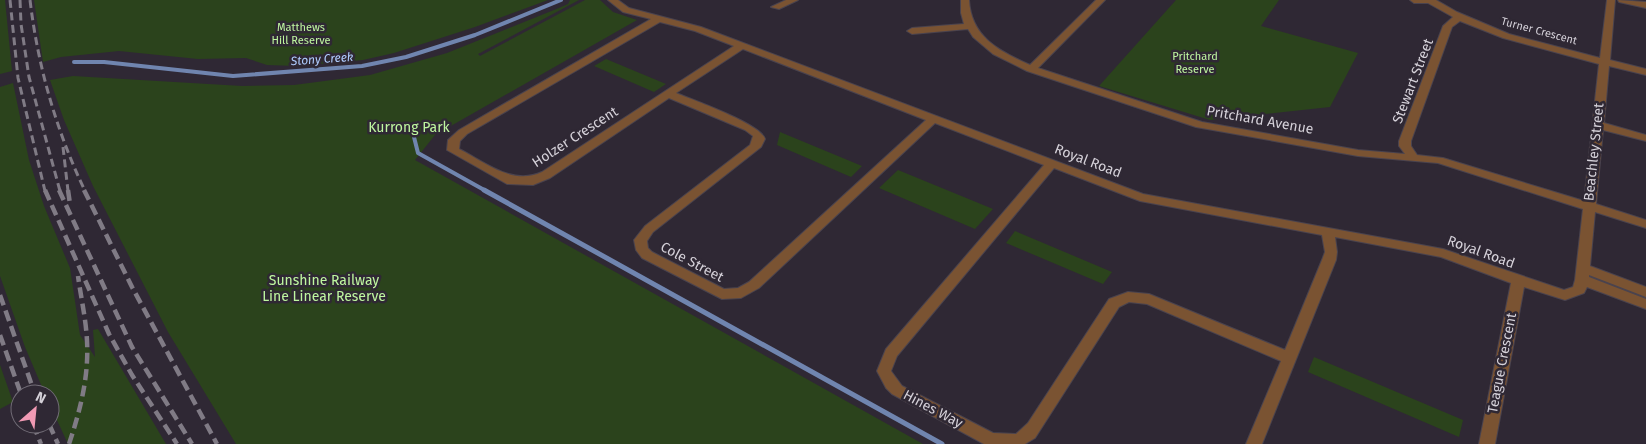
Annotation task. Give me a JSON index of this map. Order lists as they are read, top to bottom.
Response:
{
  "streets": {
    "street": [
      "Turner Crescent",
      "Stewart Street",
      "Pritchard Avenue",
      "Holzer Crescent",
      "Beachley Street",
      "Royal Road",
      "Cole Street",
      "Teague Crescent",
      "Hines Way"
    ]
  },
  "crossings": [
    ["Turner Crescent", "Stewart Street"],
    ["Turner Crescent", "Beachley Street"],
    ["Stewart Street", "Pritchard Avenue"],
    ["Pritchard Avenue", "Beachley Street"],
    ["Holzer Crescent", "Royal Road"],
    ["Holzer Crescent", "Cole Street"],
    ["Beachley Street", "Royal Road"],
    ["Royal Road", "Cole Street"],
    ["Royal Road", "Teague Crescent"],
    ["Royal Road", "Hines Way"]
  ],
  "water": ["Stony Creek"],
  "parks": [
    "Matthews Hill Reserve",
    "Pritchard Reserve",
    "Kurrong Park",
    "Sunshine Railway Line Linear Reserve"
  ],
  "north": "top right"
}
